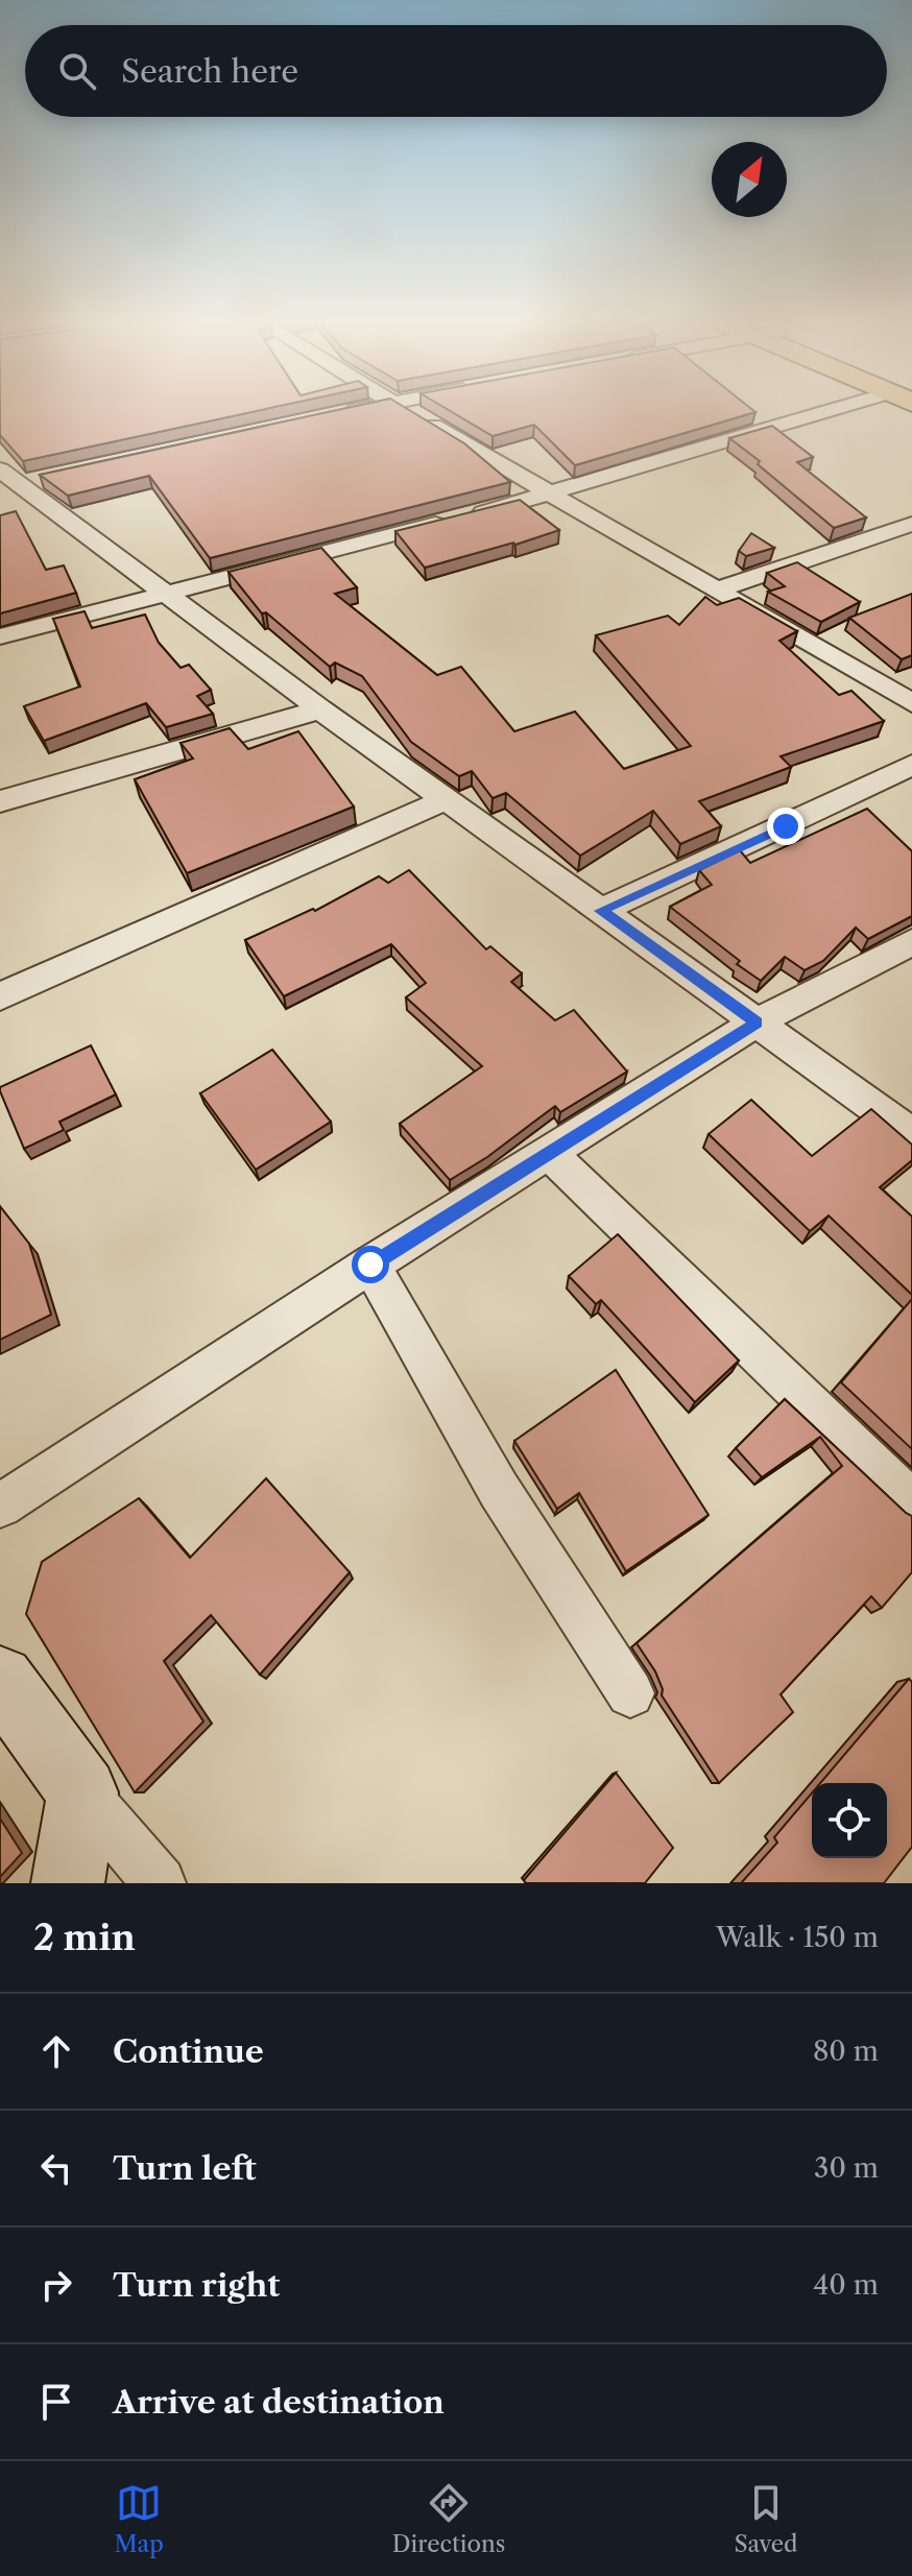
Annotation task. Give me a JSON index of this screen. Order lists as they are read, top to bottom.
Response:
{
  "north": "top right",
  "page": {
    "search": "Search here",
    "heading": ["2 min", "Walk · 150 m"],
    "list": [
      ["Continue", "80 m"],
      ["Turn left", "30 m"],
      ["Turn right", "40 m"],
      "Arrive at destination"
    ],
    "nav": ["Map", "Directions", "Saved"]
  }
}
